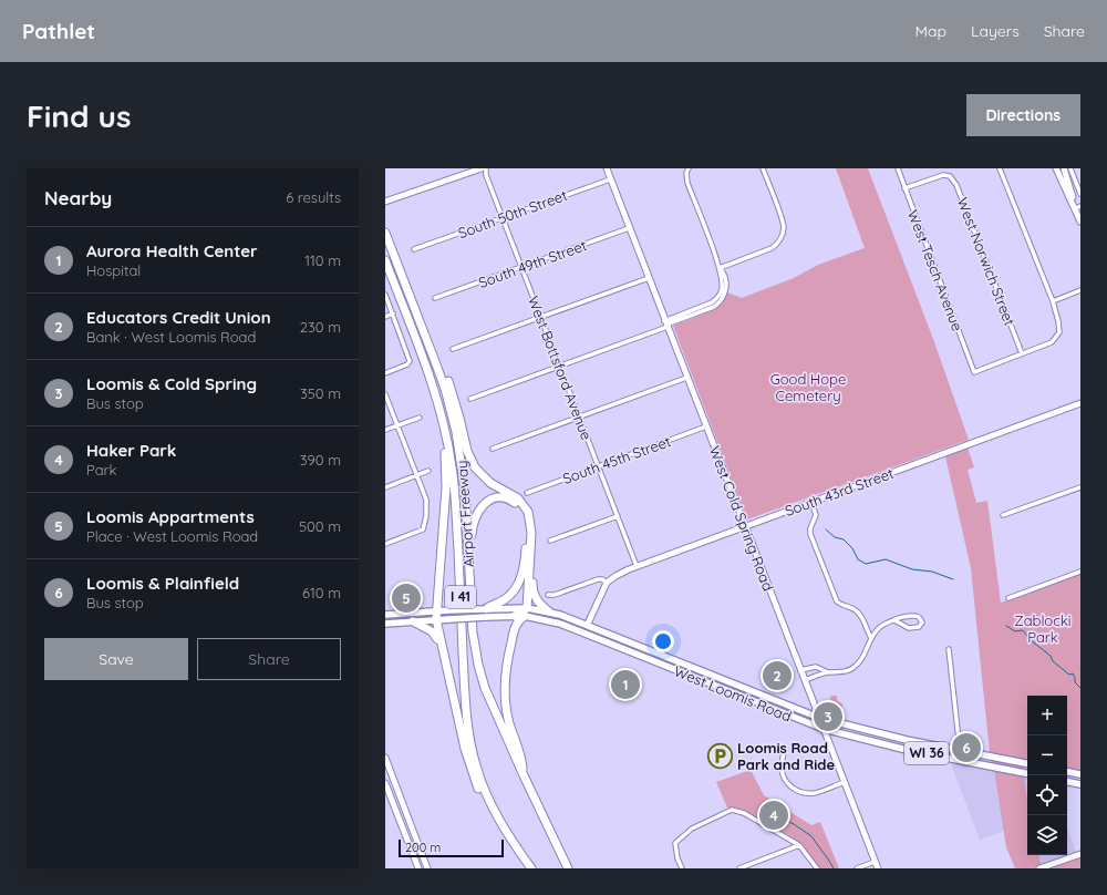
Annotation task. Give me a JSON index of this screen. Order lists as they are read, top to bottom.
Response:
{
  "streets": {
    "highway": ["Airport Freeway", "I 41"],
    "main road": ["West Loomis Road", "WI 36"],
    "street": [
      "South 50th Street",
      "West Norwich Street",
      "South 49th Street",
      "West Tesch Avenue",
      "West Bottsford Avenue",
      "South 45th Street",
      "South 43rd Street",
      "West Cold Spring Road"
    ]
  },
  "crossings": [
    ["South 50th Street", "West Bottsford Avenue"],
    ["South 50th Street", "West Cold Spring Road"],
    ["West Norwich Street", "West Tesch Avenue"],
    ["South 49th Street", "West Bottsford Avenue"],
    ["South 49th Street", "West Cold Spring Road"],
    ["West Bottsford Avenue", "South 45th Street"],
    ["West Bottsford Avenue", "South 43rd Street"],
    ["South 45th Street", "West Cold Spring Road"],
    ["South 43rd Street", "West Cold Spring Road"],
    ["West Cold Spring Road", "West Loomis Road"]
  ],
  "parks": ["Good Hope Cemetery", "Zablocki Park"],
  "places": {
    "parking": ["Loomis Road Park and Ride"]
  },
  "scale_bar": "200 m",
  "page": {
    "header": "Pathlet",
    "nav": ["Map", "Layers", "Share"],
    "buttons": [
      "Directions",
      ["Save", "Share"]
    ],
    "title": "Find us",
    "heading": ["Nearby", "6 results"],
    "list": [
      {
        "mark": "1",
        "name": "Aurora Health Center",
        "note": "Hospital",
        "value": "110 m"
      },
      {
        "mark": "2",
        "name": "Educators Credit Union",
        "note": "Bank · West Loomis Road",
        "value": "230 m"
      },
      {
        "mark": "3",
        "name": "Loomis & Cold Spring",
        "note": "Bus stop",
        "value": "350 m"
      },
      {
        "mark": "4",
        "name": "Haker Park",
        "note": "Park",
        "value": "390 m"
      },
      {
        "mark": "5",
        "name": "Loomis Appartments",
        "note": "Place · West Loomis Road",
        "value": "500 m"
      },
      {
        "mark": "6",
        "name": "Loomis & Plainfield",
        "note": "Bus stop",
        "value": "610 m"
      }
    ],
    "pins": [
      "5",
      "2",
      "1",
      "3",
      "6",
      "4"
    ],
    "map_buttons": ["+", "−"],
    "scale": "200 m"
  }
}
